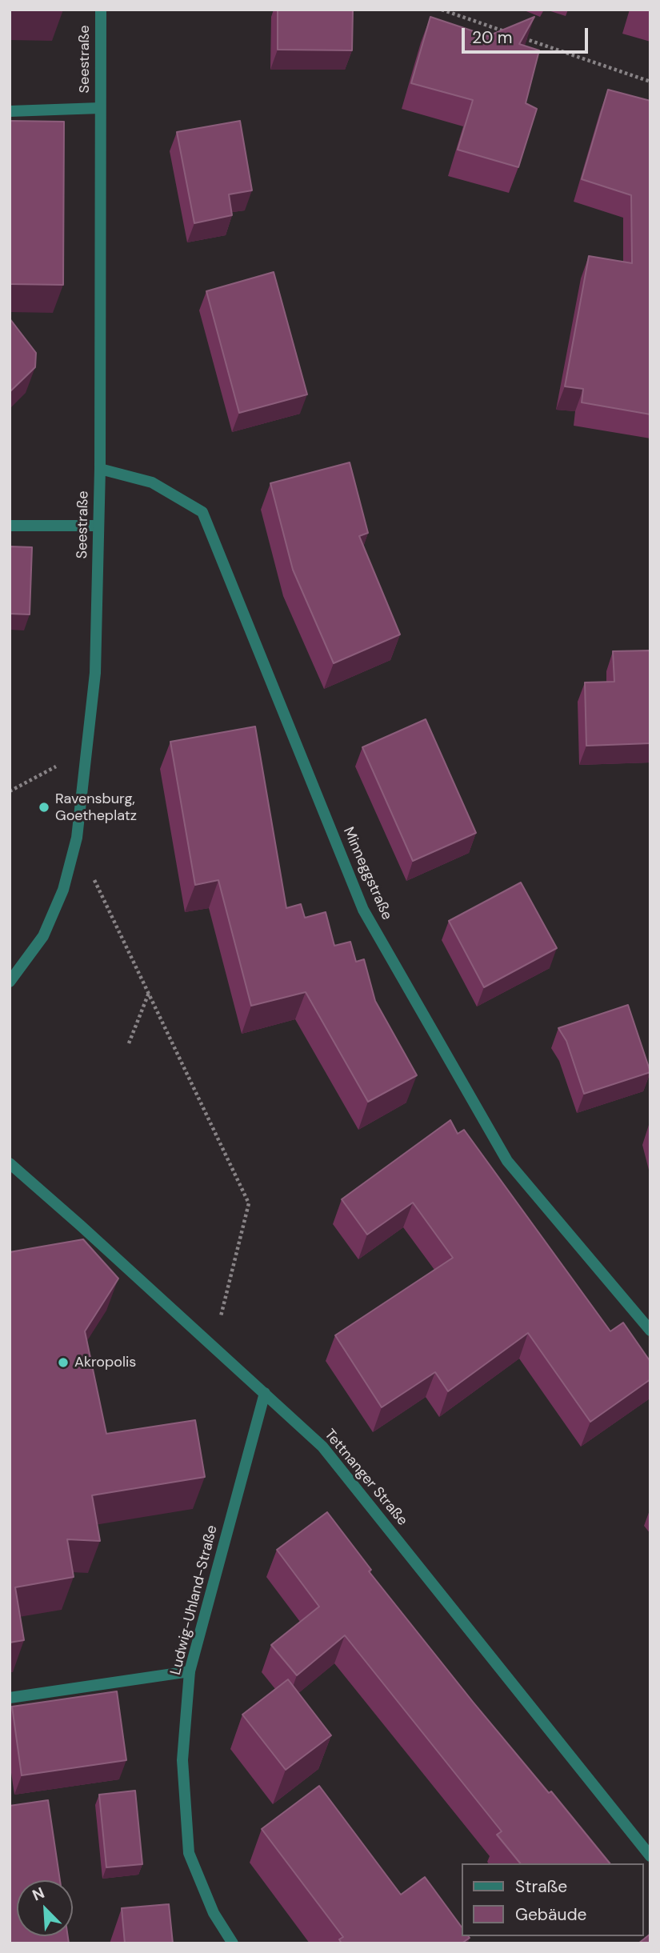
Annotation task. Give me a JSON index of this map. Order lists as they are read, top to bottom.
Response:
{
  "streets": {
    "street": [
      "Seestraße",
      "Minneggstraße",
      "Tettnanger Straße",
      "Ludwig-Uhland-Straße"
    ]
  },
  "crossings": [
    ["Seestraße", "Minneggstraße"],
    ["Tettnanger Straße", "Ludwig-Uhland-Straße"]
  ],
  "places": ["Ravensburg, Goetheplatz", "Akropolis"],
  "legend": ["Straße", "Gebäude"],
  "scale_bar": "20 m",
  "north": "top left"
}
